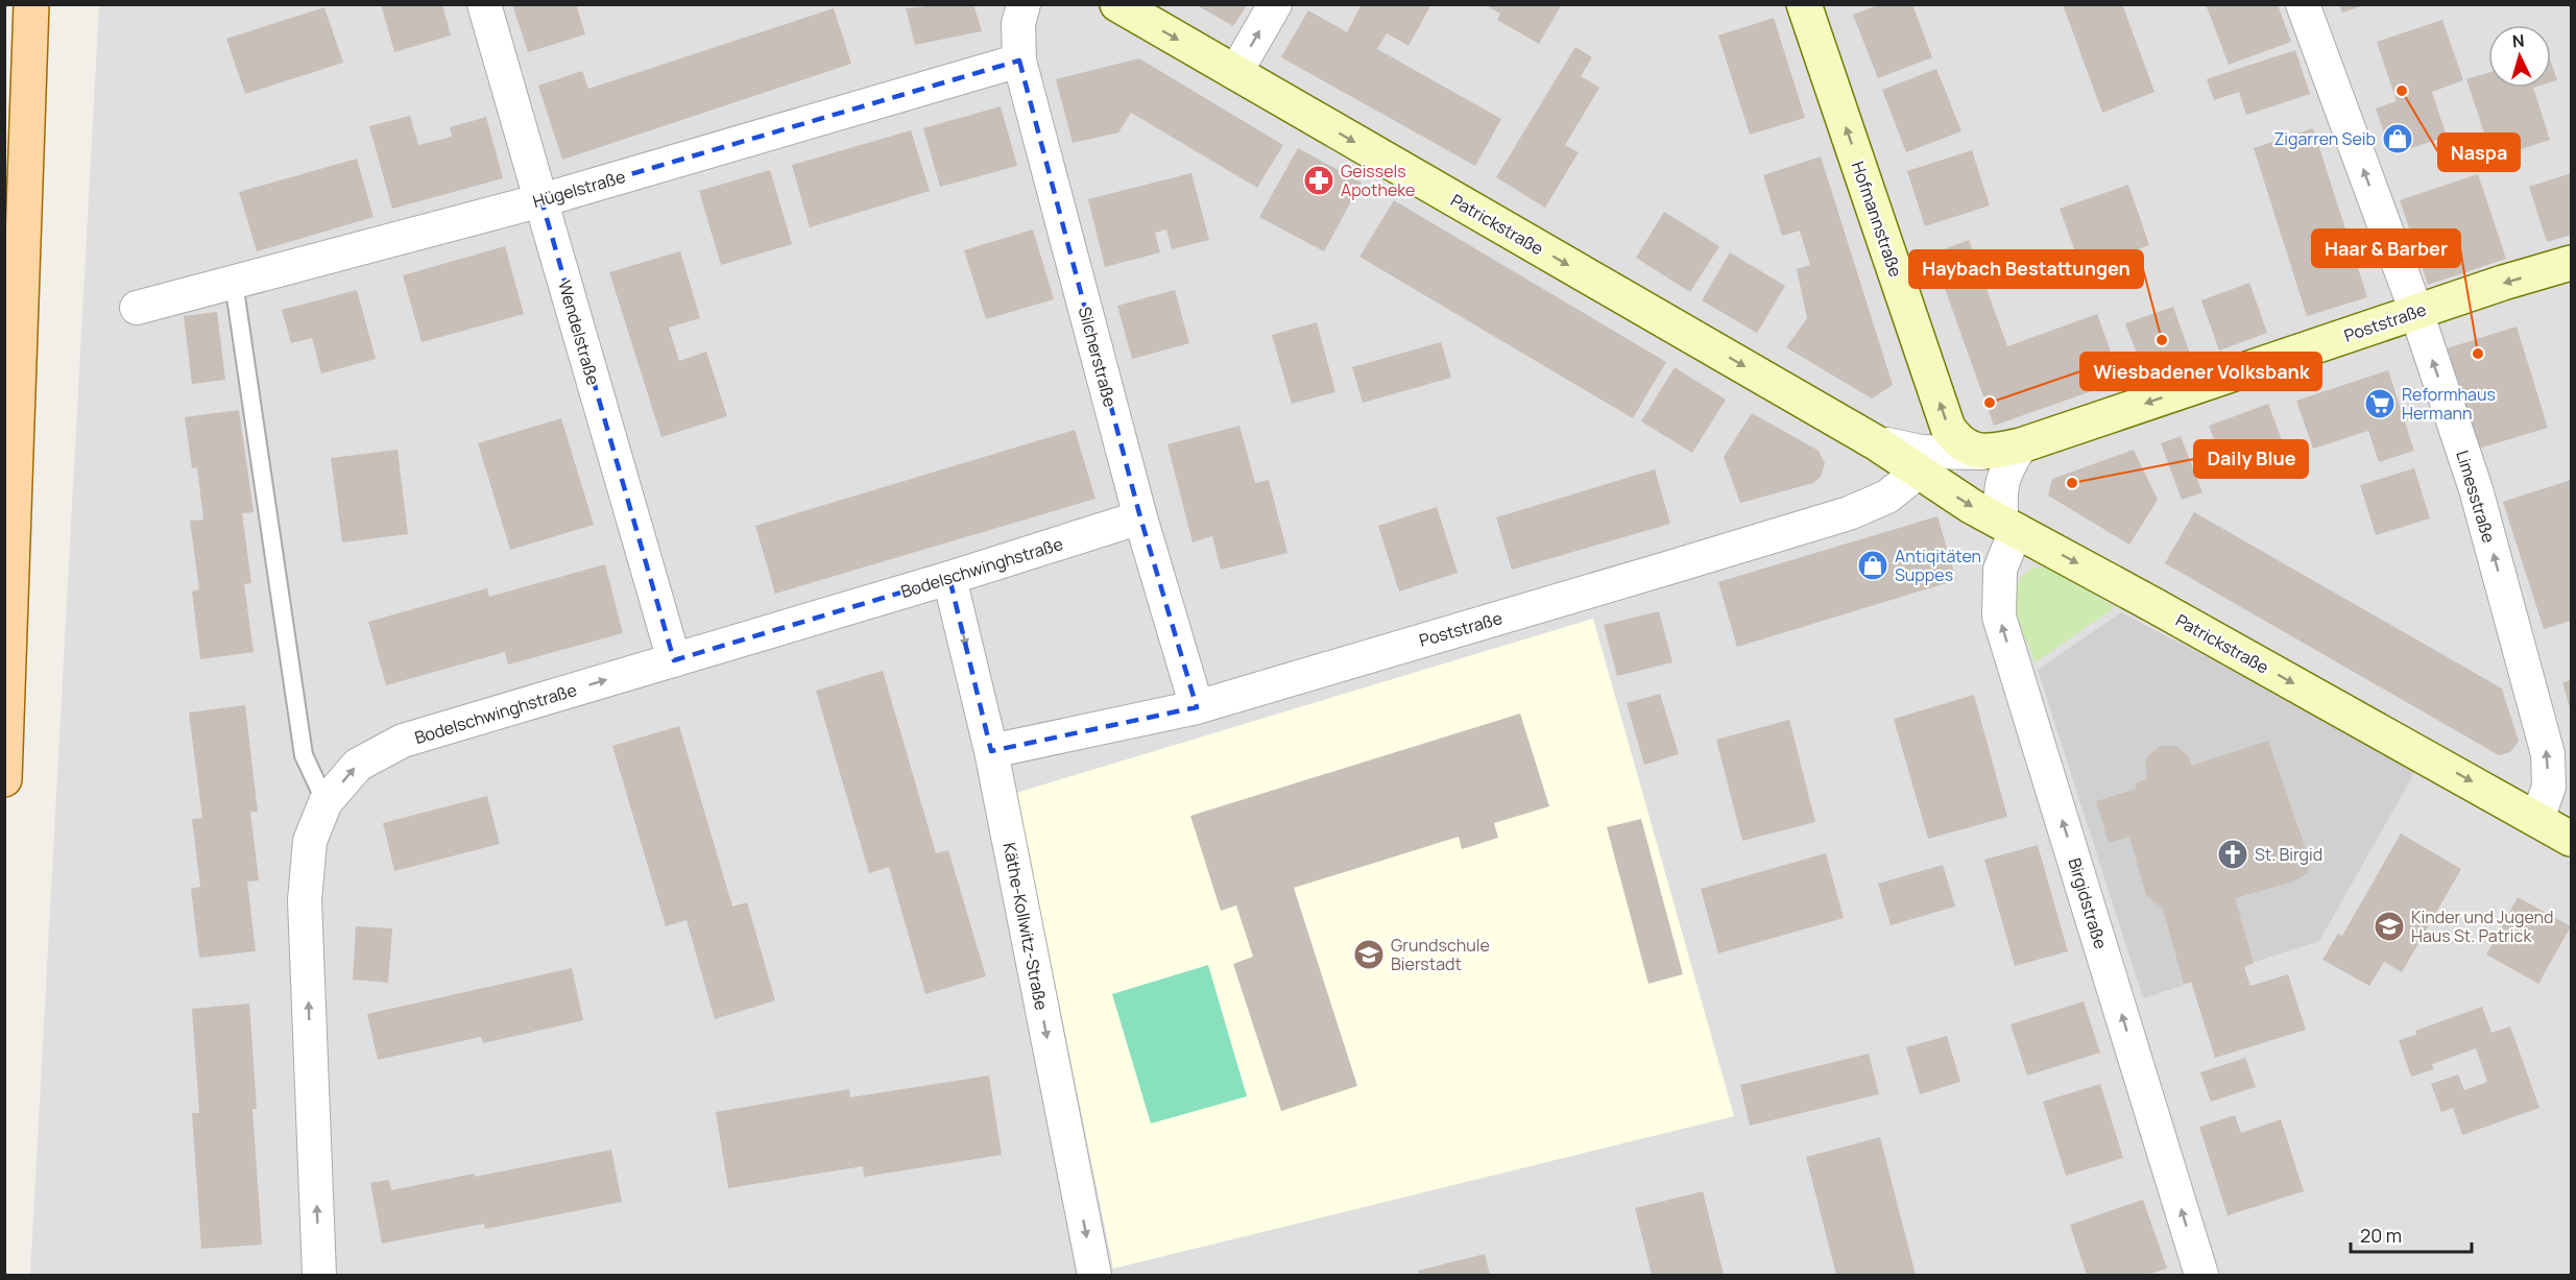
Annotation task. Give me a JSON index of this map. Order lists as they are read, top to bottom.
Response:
{
  "streets": {
    "main road": ["Hofmannstraße", "Patrickstraße", "Poststraße"],
    "street": [
      "Hügelstraße",
      "Wendelstraße",
      "Silcherstraße",
      "Limesstraße",
      "Bodelschwinghstraße",
      "Birgidstraße",
      "Käthe-Kollwitz-Straße"
    ]
  },
  "crossings": [
    ["Hügelstraße", "Wendelstraße"],
    ["Hügelstraße", "Silcherstraße"],
    ["Hofmannstraße", "Patrickstraße"],
    ["Hofmannstraße", "Poststraße"],
    ["Patrickstraße", "Poststraße"],
    ["Patrickstraße", "Limesstraße"],
    ["Patrickstraße", "Birgidstraße"],
    ["Poststraße", "Silcherstraße"],
    ["Poststraße", "Limesstraße"],
    ["Poststraße", "Käthe-Kollwitz-Straße"],
    ["Wendelstraße", "Bodelschwinghstraße"],
    ["Silcherstraße", "Bodelschwinghstraße"],
    ["Bodelschwinghstraße", "Käthe-Kollwitz-Straße"]
  ],
  "one_way": [
    "Hofmannstraße",
    "Patrickstraße",
    "Poststraße",
    "Limesstraße",
    "Bodelschwinghstraße",
    "Birgidstraße",
    "Käthe-Kollwitz-Straße"
  ],
  "places": {
    "other": [
      "Naspa",
      "Haybach Bestattungen",
      "Haar & Barber",
      "Wiesbadener Volksbank",
      "Daily Blue"
    ],
    "shop": ["Zigarren Seib", "Antiqitäten Suppes"],
    "pharmacy": ["Geissels Apotheke"],
    "supermarket": ["Reformhaus Hermann"],
    "church": ["St. Birgid"],
    "school or university": ["Kinder und Jugend Haus St. Patrick", "Grundschule Bierstadt"]
  },
  "scale_bar": "20 m",
  "north": "top"
}
